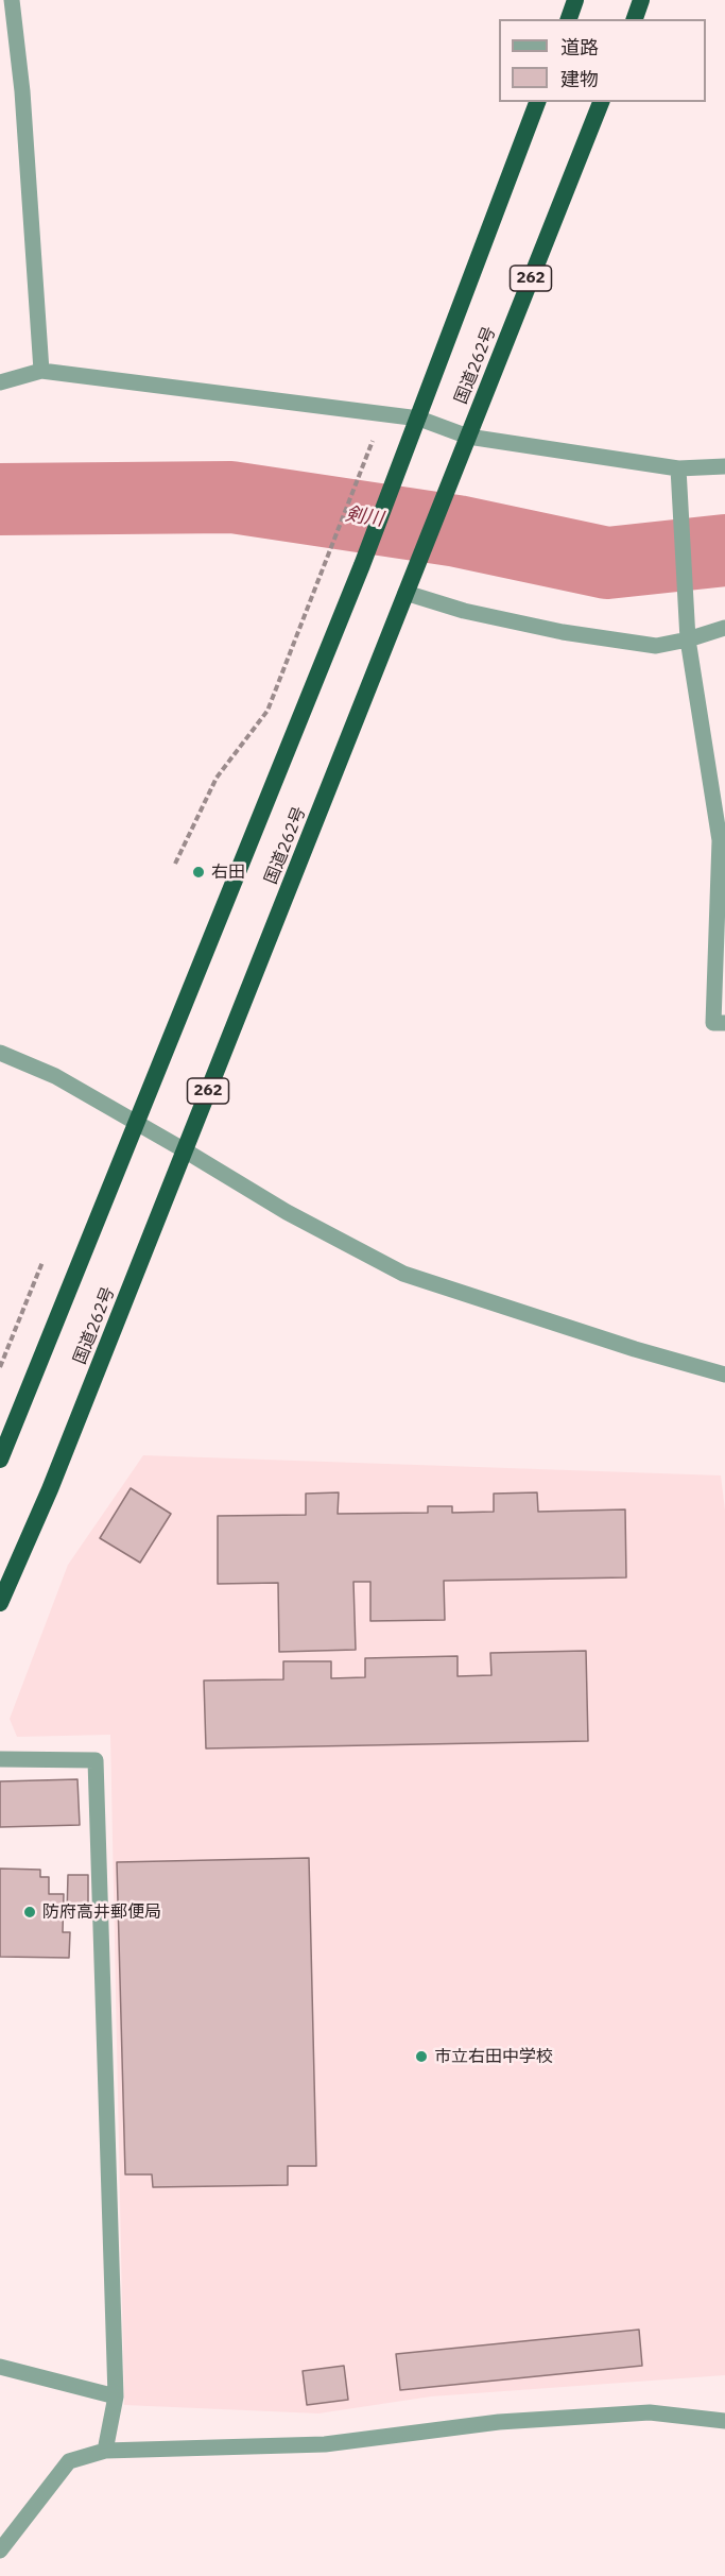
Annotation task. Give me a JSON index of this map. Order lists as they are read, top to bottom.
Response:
{
  "streets": {
    "highway": ["262", "国道262号"]
  },
  "water": ["剣川"],
  "places": ["右田", "防府高井郵便局", "市立右田中学校"],
  "legend": ["道路", "建物"]
}
